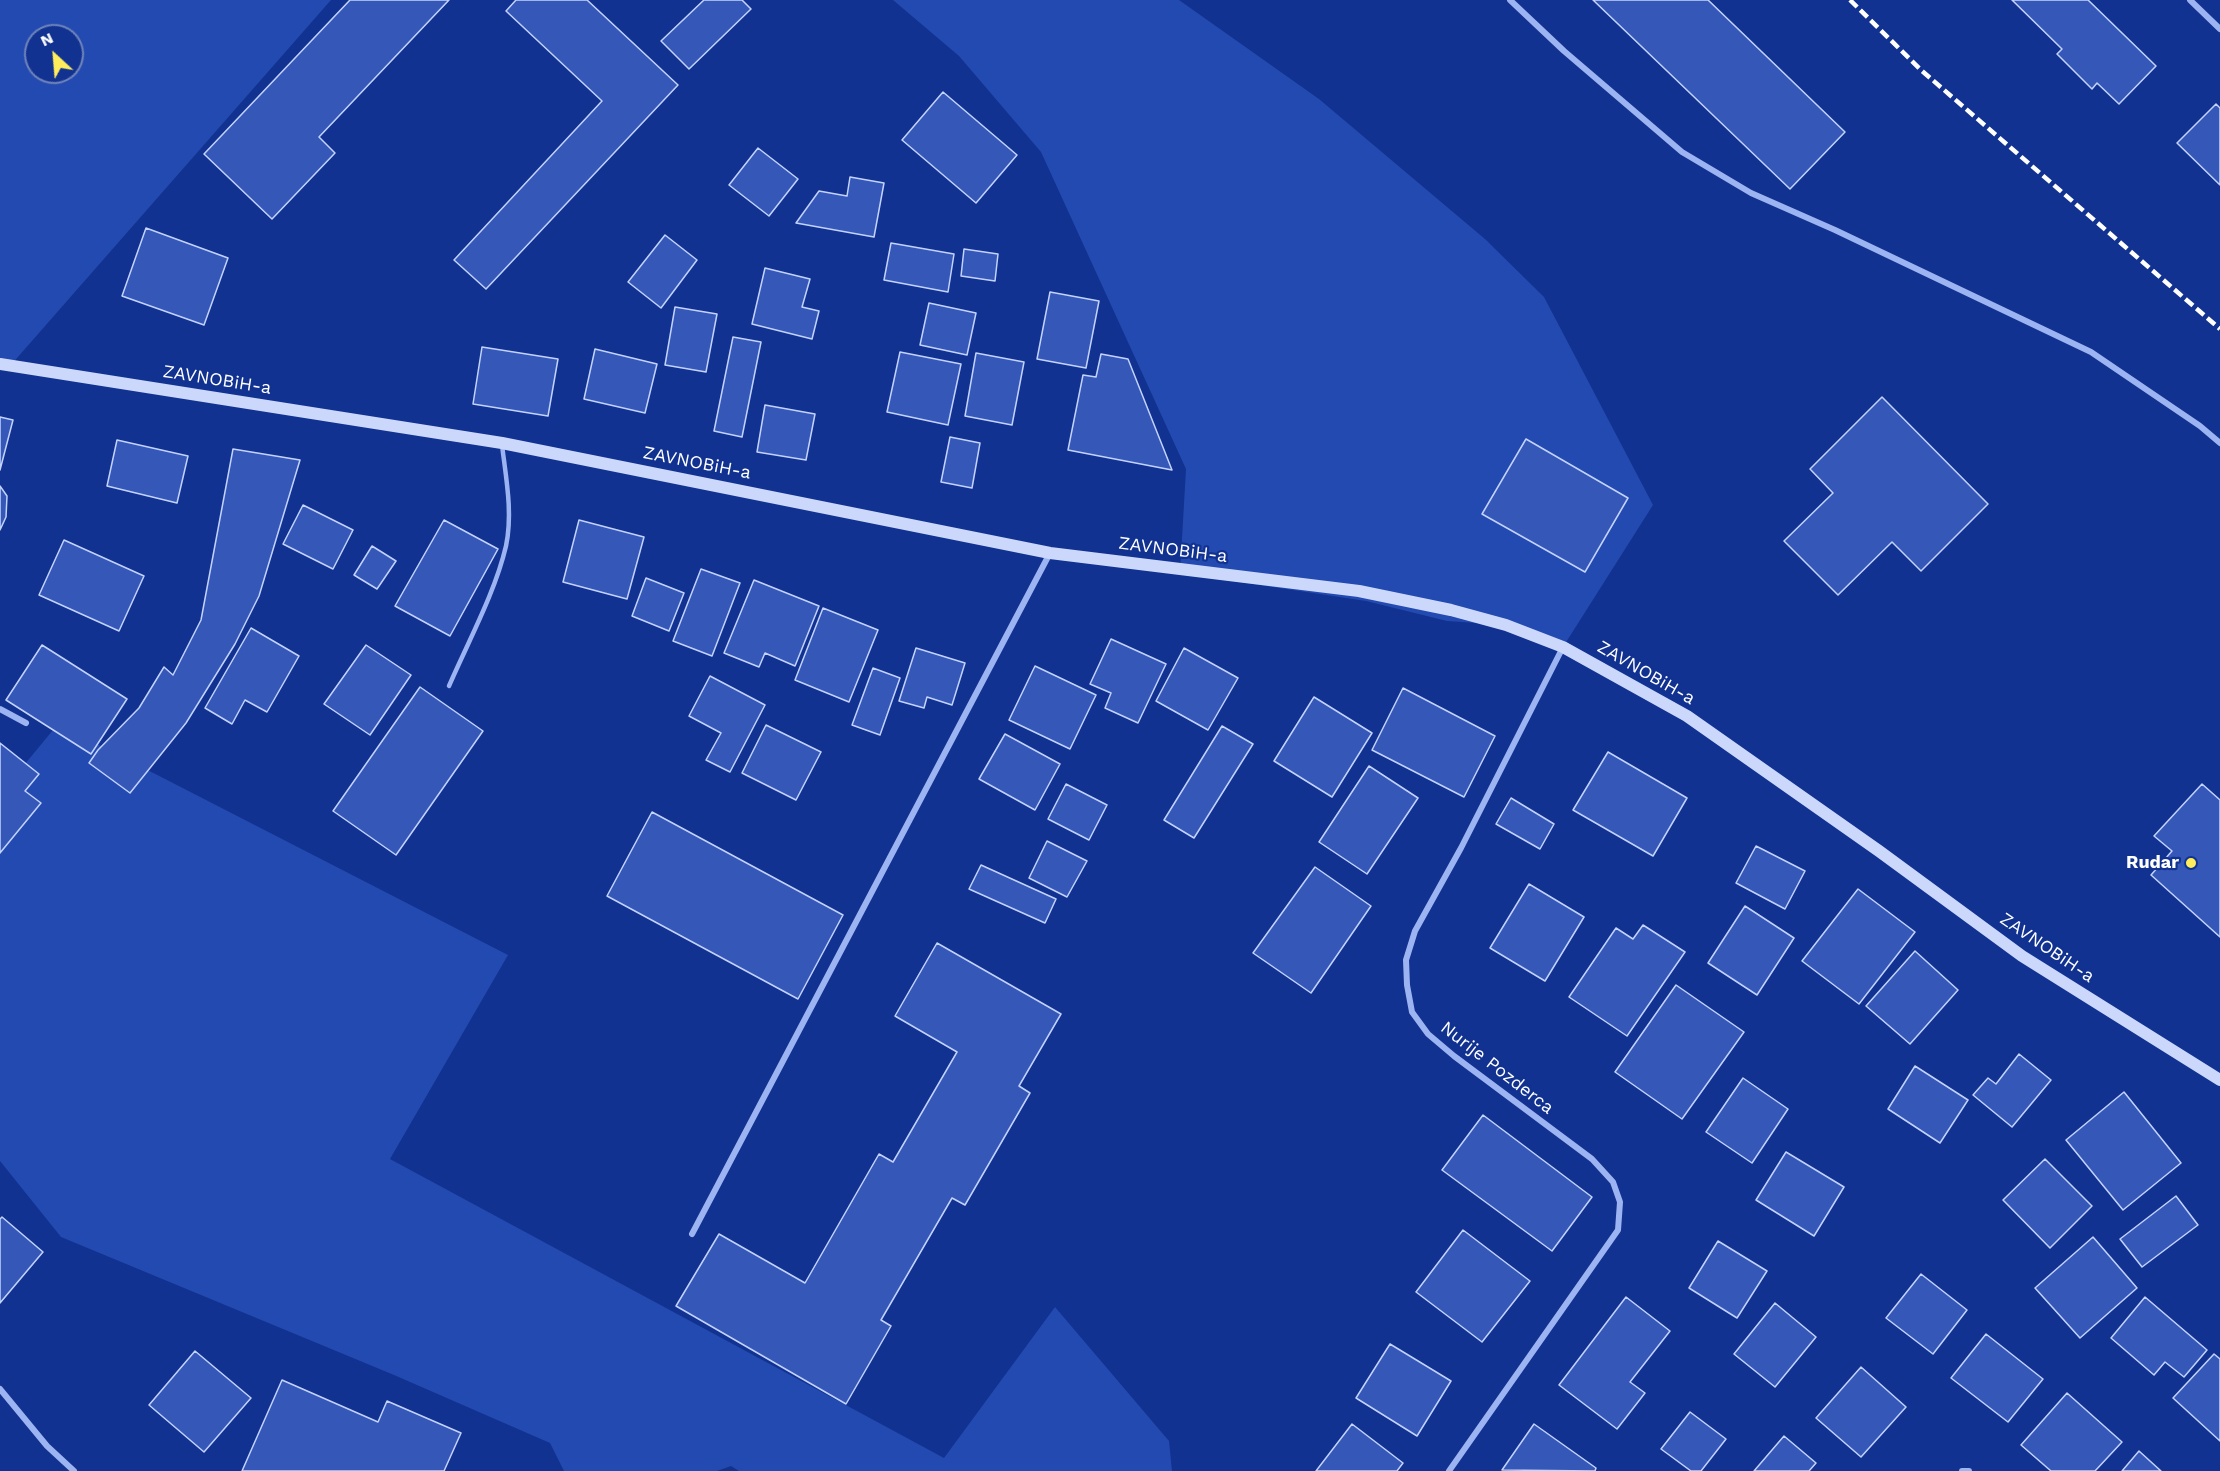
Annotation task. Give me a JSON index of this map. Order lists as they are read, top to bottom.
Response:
{
  "streets": {
    "main road": ["ZAVNOBiH-a"],
    "street": ["Nurije Pozderca"]
  },
  "crossings": [
    ["ZAVNOBiH-a", "Nurije Pozderca"]
  ],
  "places": ["Rudar"],
  "north": "top left"
}
